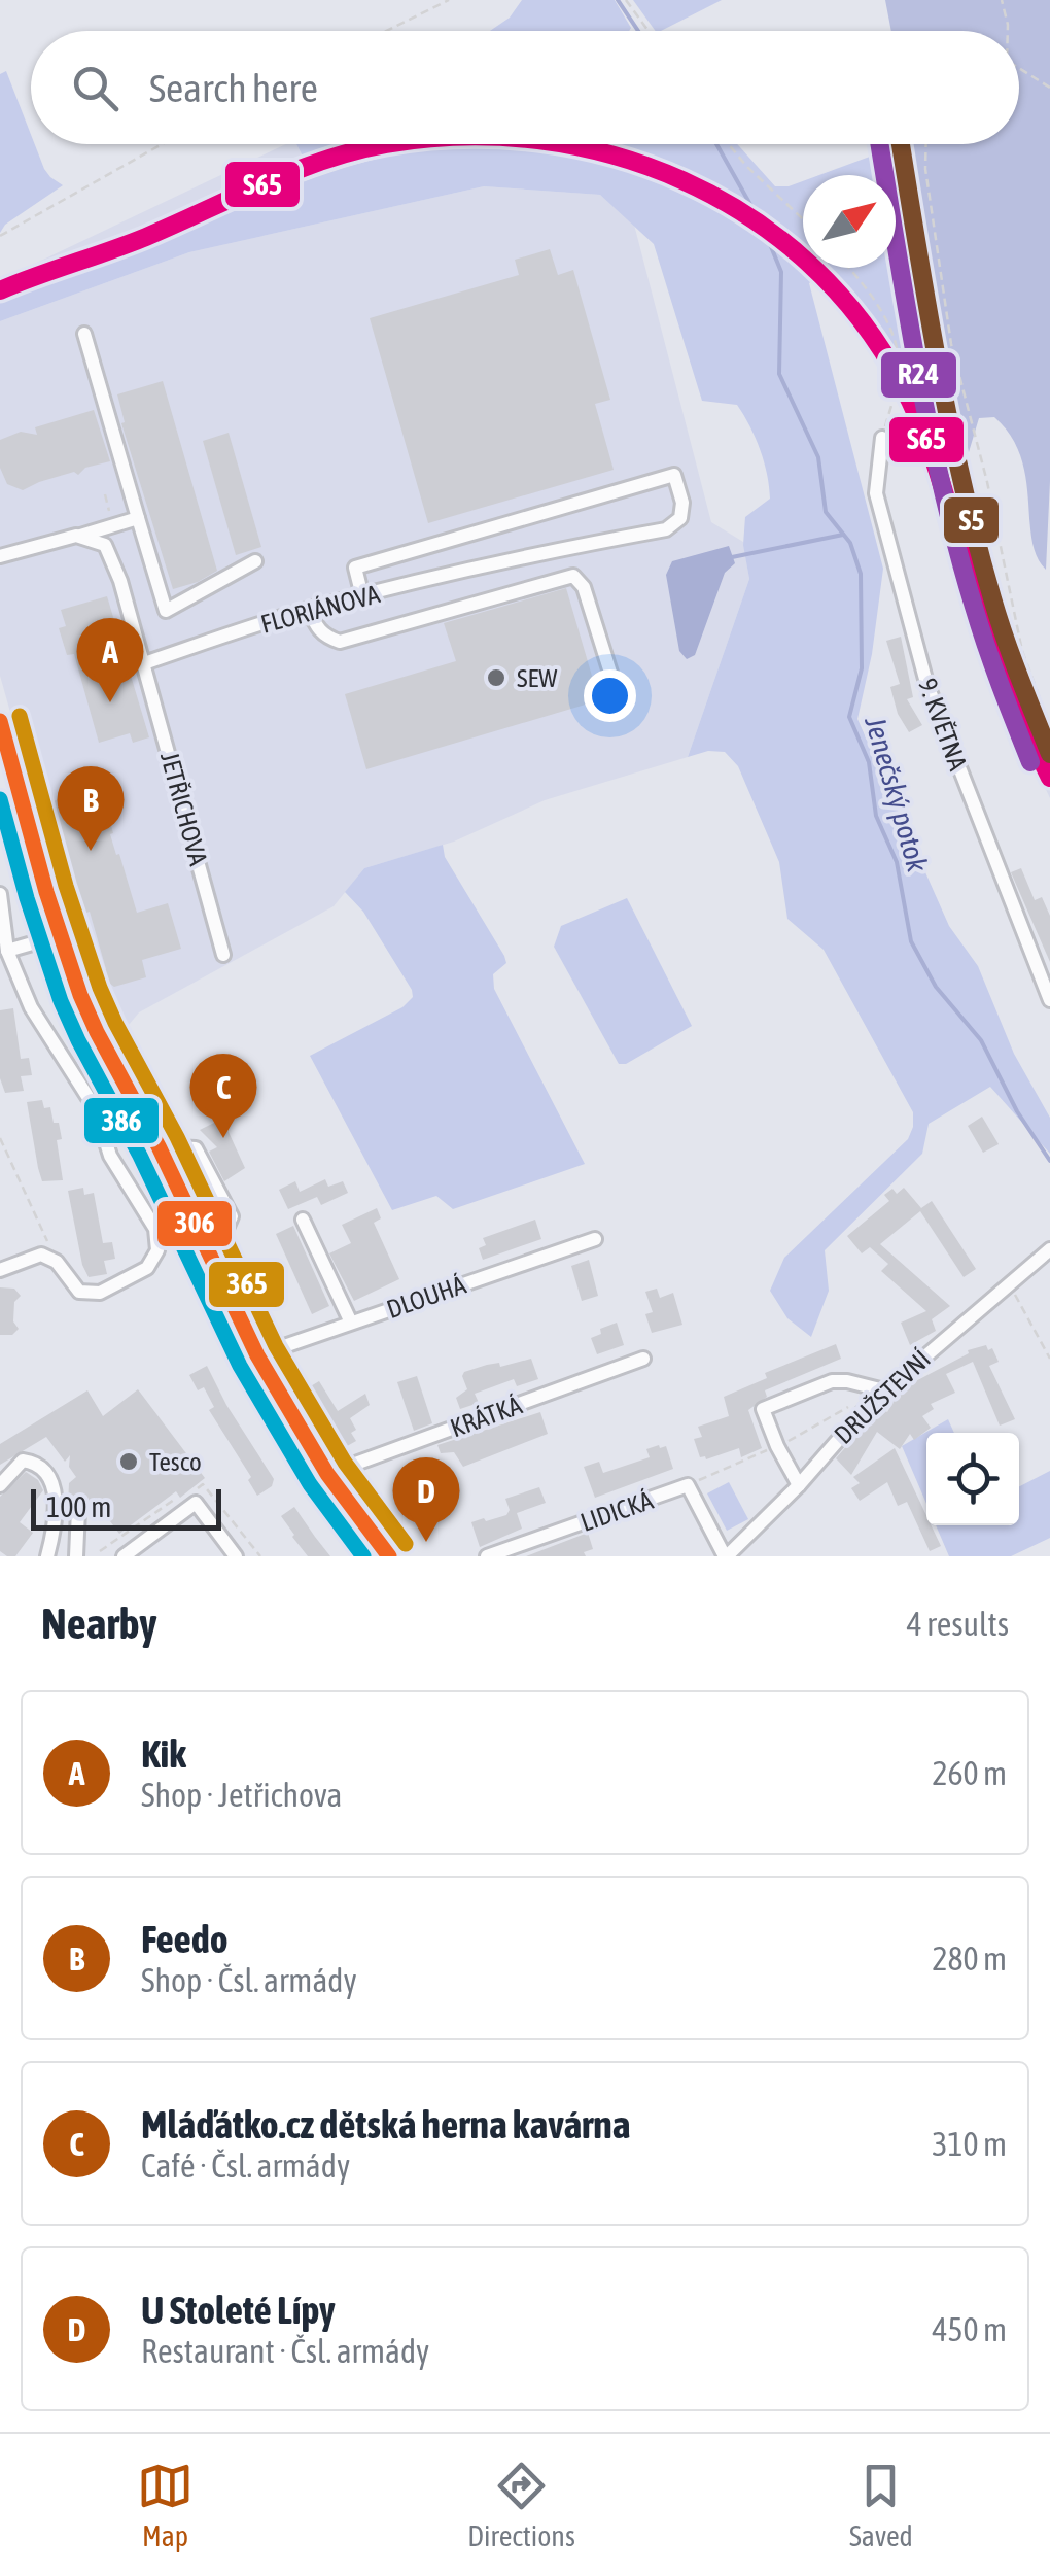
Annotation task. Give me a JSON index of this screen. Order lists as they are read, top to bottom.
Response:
{
  "streets": {
    "street": [
      "FLORIÁNOVA",
      "9. KVĚTNA",
      "JETŘICHOVA",
      "DLOUHÁ",
      "DRUŽSTEVNÍ",
      "KRÁTKÁ",
      "LIDICKÁ"
    ]
  },
  "crossings": [
    ["FLORIÁNOVA", "JETŘICHOVA"],
    ["DRUŽSTEVNÍ", "LIDICKÁ"]
  ],
  "water": ["Jenečský potok"],
  "places": ["SEW", "Tesco"],
  "lines": [
    "transit line S65",
    "transit line S5",
    "transit line R24",
    "transit line 365",
    "transit line 306",
    "transit line 386"
  ],
  "scale_bar": "100 m",
  "north": "top right",
  "page": {
    "search": "Search here",
    "pins": [
      "A",
      "B",
      "C",
      "D"
    ],
    "scale": "100 m",
    "heading": ["Nearby", "4 results"],
    "list": [
      {
        "mark": "A",
        "name": "Kik",
        "note": "Shop · Jetřichova",
        "value": "260 m"
      },
      {
        "mark": "B",
        "name": "Feedo",
        "note": "Shop · Čsl. armády",
        "value": "280 m"
      },
      {
        "mark": "C",
        "name": "Mláďátko.cz dětská herna kavárna",
        "note": "Café · Čsl. armády",
        "value": "310 m"
      },
      {
        "mark": "D",
        "name": "U Stoleté Lípy",
        "note": "Restaurant · Čsl. armády",
        "value": "450 m"
      }
    ],
    "nav": ["Map", "Directions", "Saved"]
  }
}
